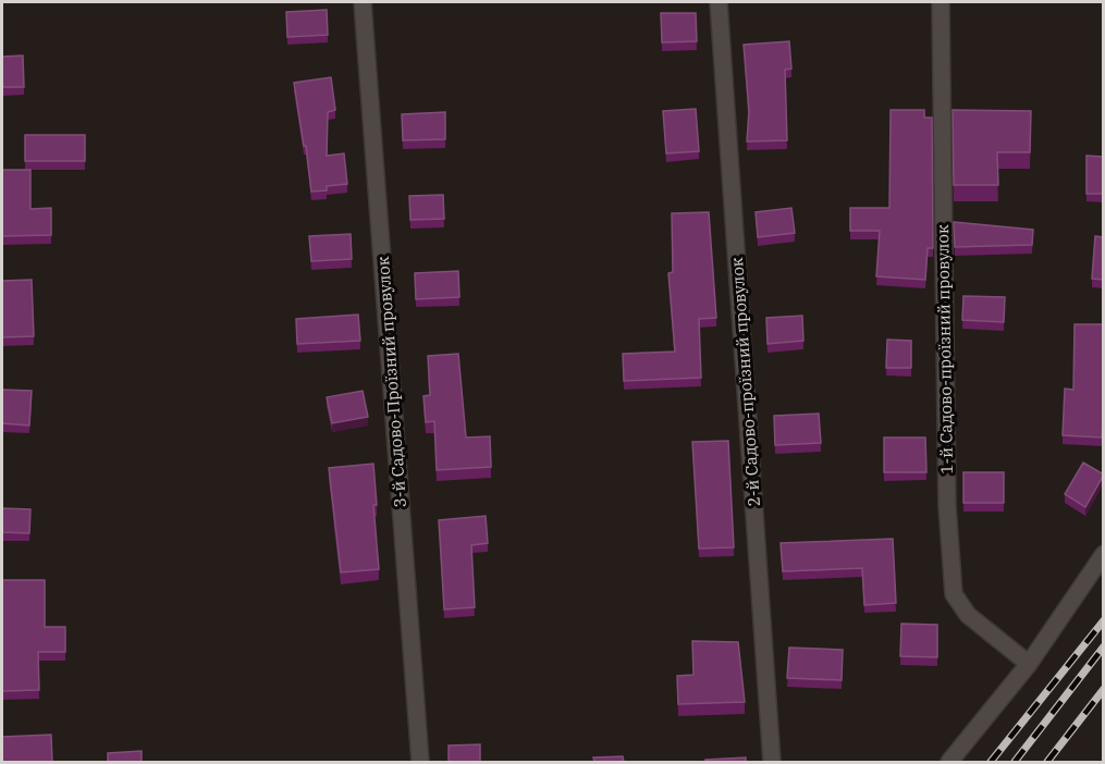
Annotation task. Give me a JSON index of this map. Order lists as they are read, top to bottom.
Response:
{
  "streets": {
    "street": ["1-й Садово-проїзний провулок", "3-й Садово-Проїзний провулок", "2-й Садово-проїзний провулок"]
  }
}
